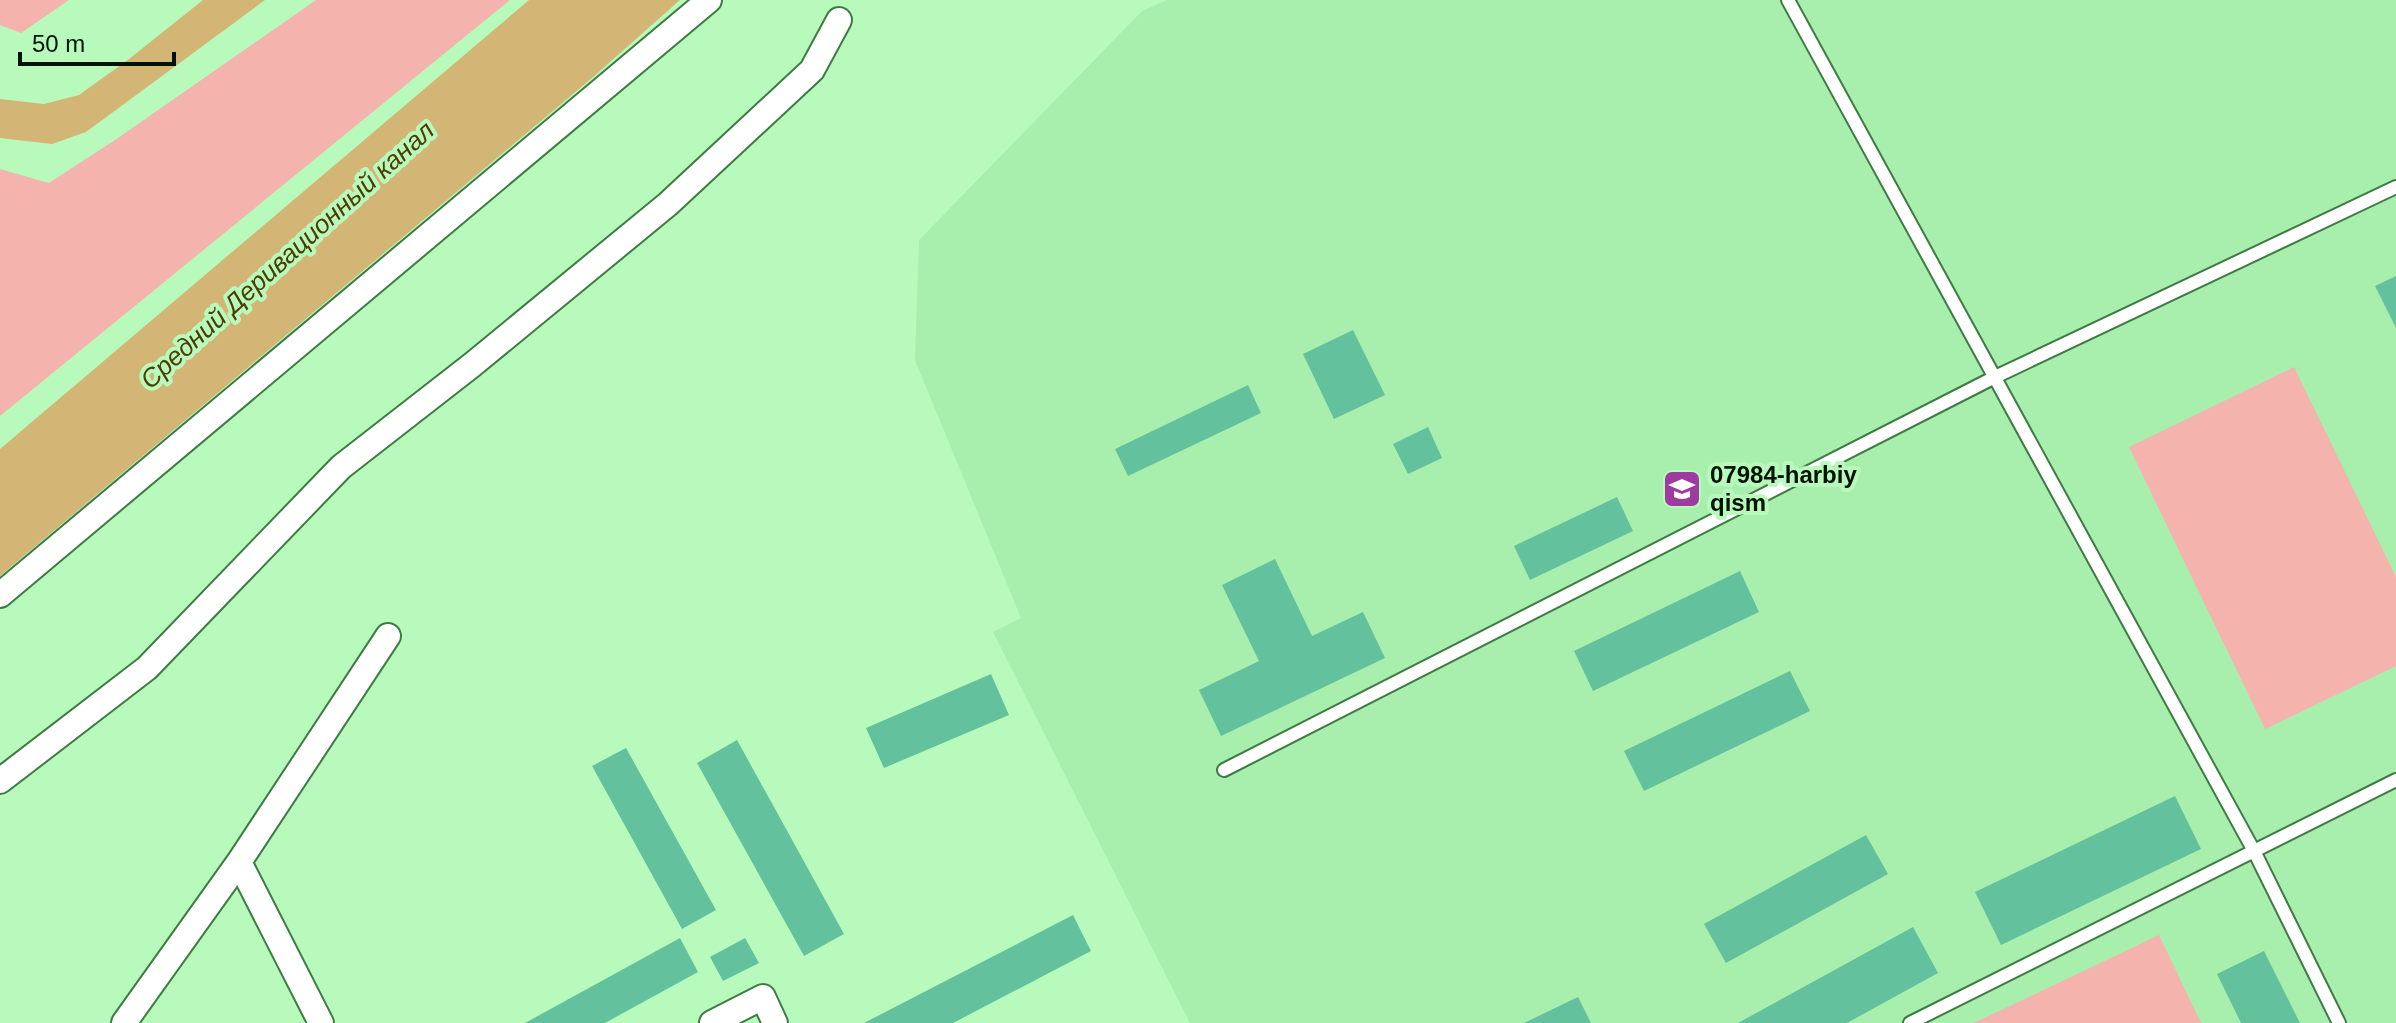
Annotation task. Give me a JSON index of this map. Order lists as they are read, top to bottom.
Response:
{
  "water": ["Средний Деривационный канал"],
  "places": {
    "school or university": ["07984-harbiy qism"]
  },
  "scale_bar": "50 m"
}
